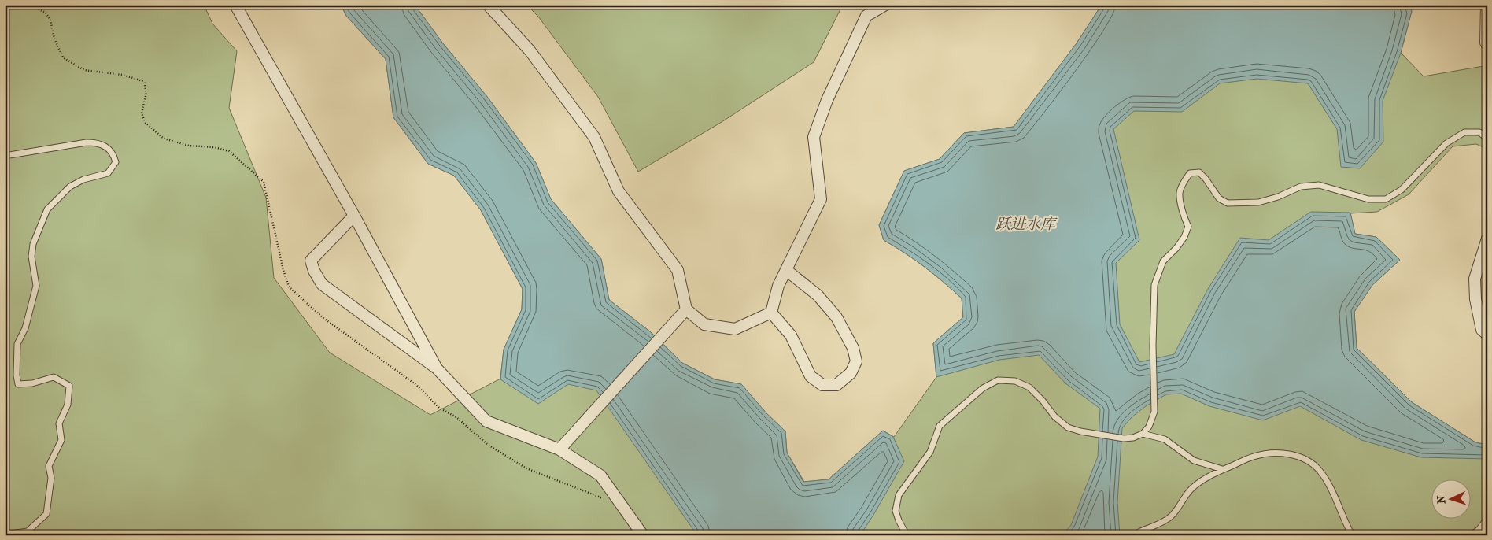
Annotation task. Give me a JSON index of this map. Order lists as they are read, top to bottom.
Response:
{
  "water": ["跃进水库"],
  "north": "left"
}
